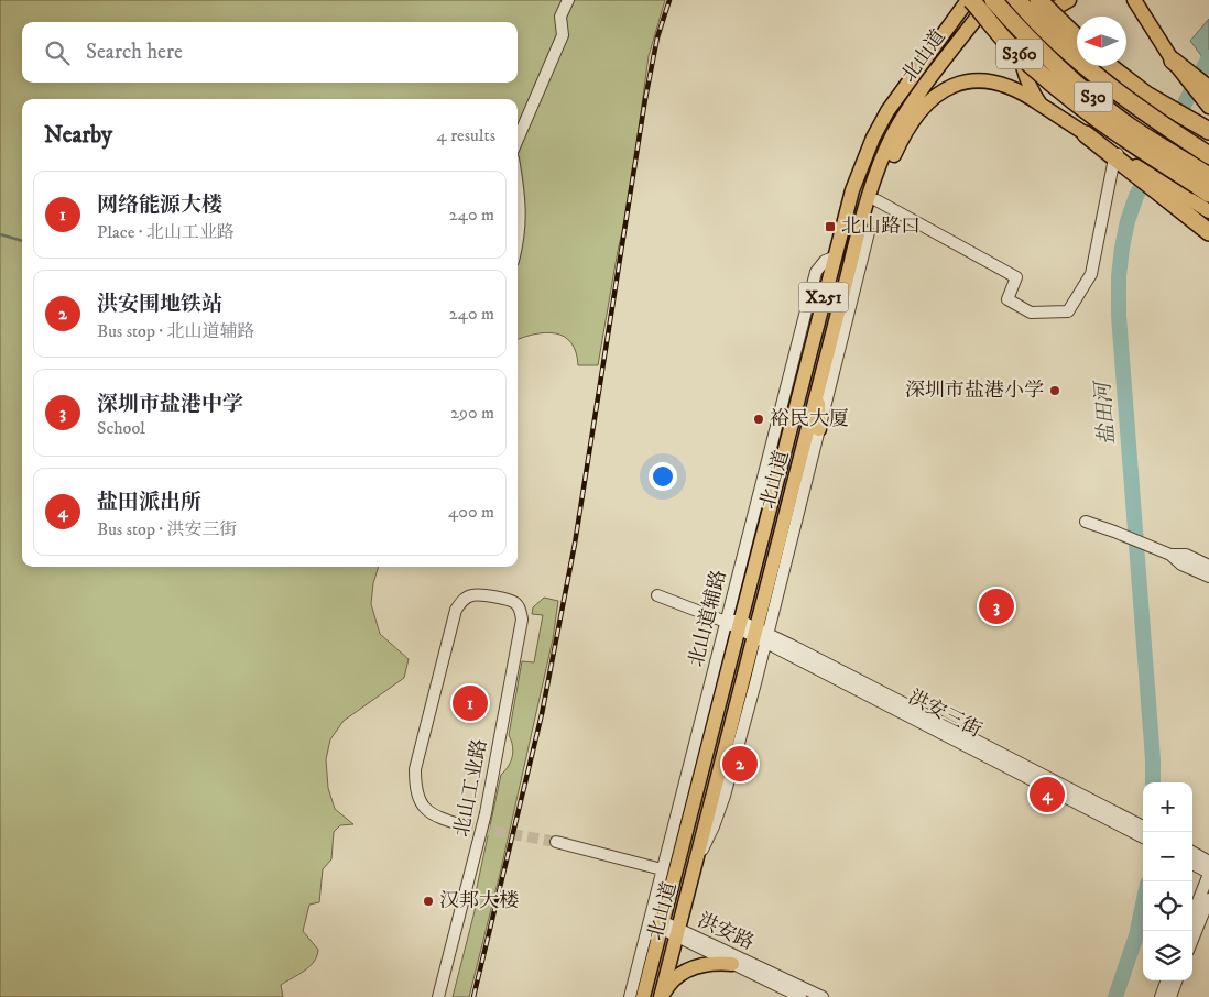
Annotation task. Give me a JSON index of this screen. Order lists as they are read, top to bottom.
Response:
{
  "streets": {
    "highway": ["S30"],
    "main road": ["S360", "北山道", "X251"],
    "street": [
      "北山道辅路",
      "洪安三街",
      "北山工业路",
      "洪安路"
    ]
  },
  "crossings": [
    ["北山道", "S30"],
    ["北山道", "北山道辅路"],
    ["北山道", "洪安三街"],
    ["北山道", "洪安路"],
    ["北山道辅路", "洪安三街"],
    ["北山道辅路", "洪安路"]
  ],
  "water": ["盐田河"],
  "places": {
    "transit": ["北山路口"],
    "other": ["深圳市盐港小学", "裕民大厦", "汉邦大楼"]
  },
  "north": "left",
  "page": {
    "search": "Search here",
    "heading": ["Nearby", "4 results"],
    "list": [
      {
        "mark": "1",
        "name": "网络能源大楼",
        "note": "Place · 北山工业路",
        "value": "240 m"
      },
      {
        "mark": "2",
        "name": "洪安围地铁站",
        "note": "Bus stop · 北山道辅路",
        "value": "240 m"
      },
      {
        "mark": "3",
        "name": "深圳市盐港中学",
        "note": "School",
        "value": "290 m"
      },
      {
        "mark": "4",
        "name": "盐田派出所",
        "note": "Bus stop · 洪安三街",
        "value": "400 m"
      }
    ],
    "pins": [
      "3",
      "1",
      "2",
      "4"
    ],
    "map_buttons": ["+", "−"]
  }
}
